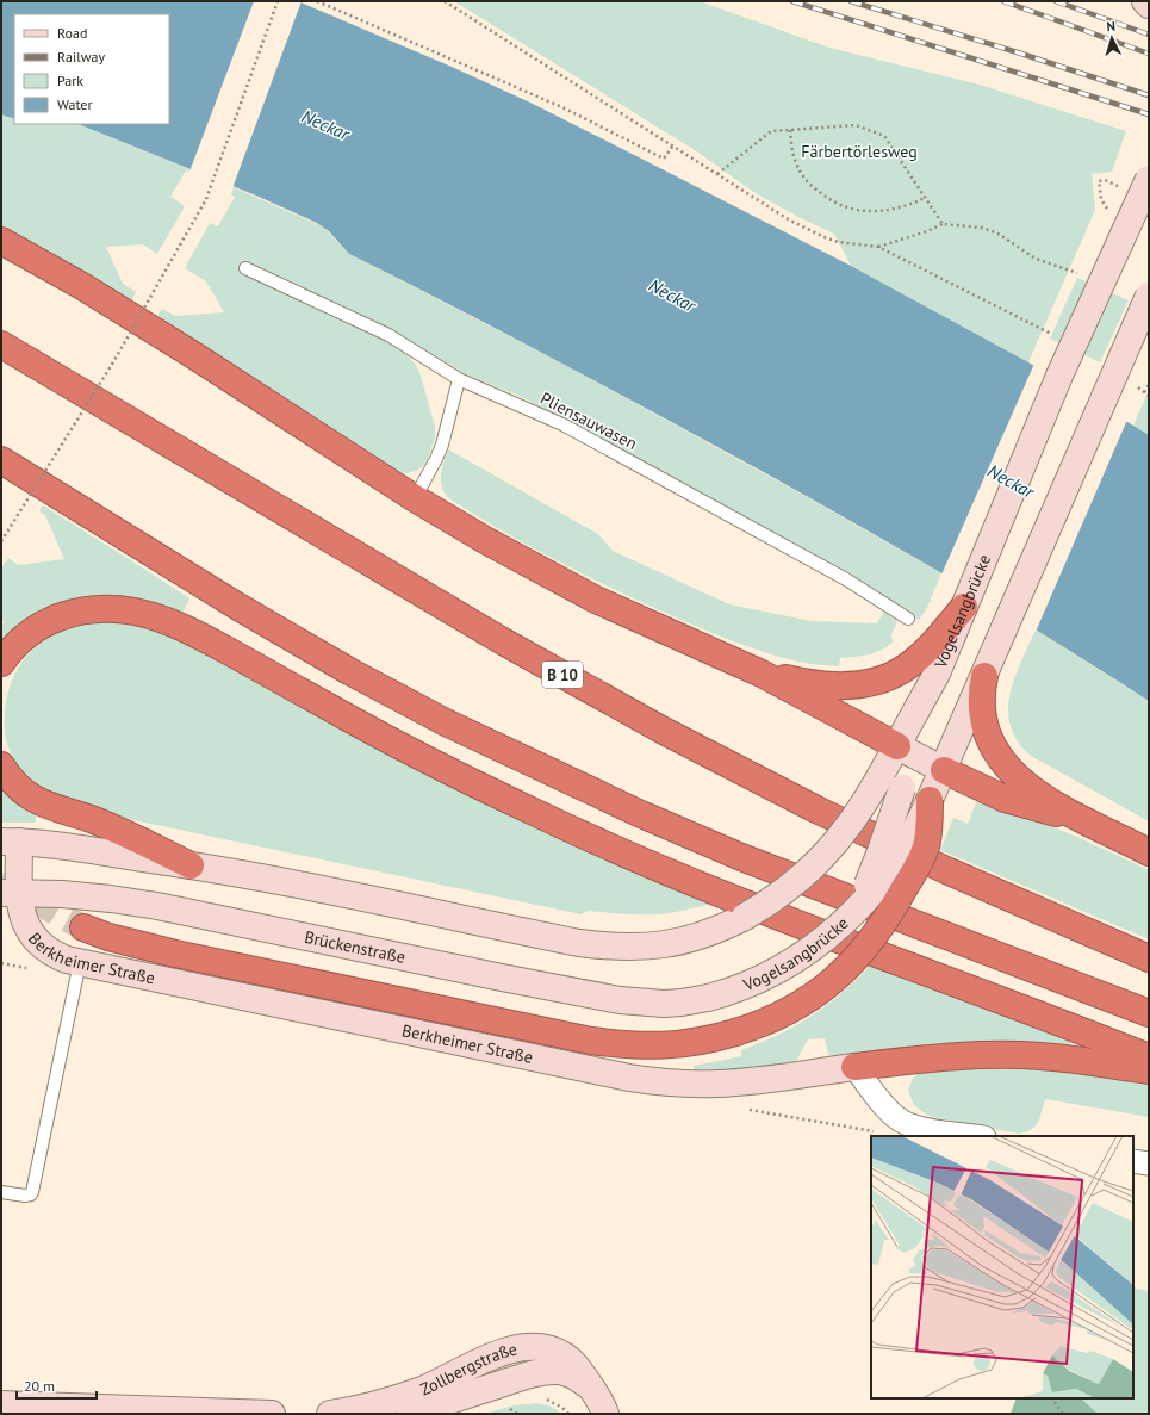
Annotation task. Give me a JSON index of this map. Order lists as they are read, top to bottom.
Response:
{
  "streets": {
    "highway": ["B 10"],
    "main road": [
      "Vogelsangbrücke",
      "Brückenstraße",
      "Berkheimer Straße",
      "Zollbergstraße"
    ],
    "lane": ["Pliensauwasen"]
  },
  "crossings": [
    ["Vogelsangbrücke", "Brückenstraße"],
    ["Brückenstraße", "Berkheimer Straße"]
  ],
  "water": ["Neckar"],
  "parks": ["Färbertörlesweg"],
  "legend": [
    "Road",
    "Railway",
    "Park",
    "Water"
  ],
  "scale_bar": "20 m",
  "north": "top"
}
